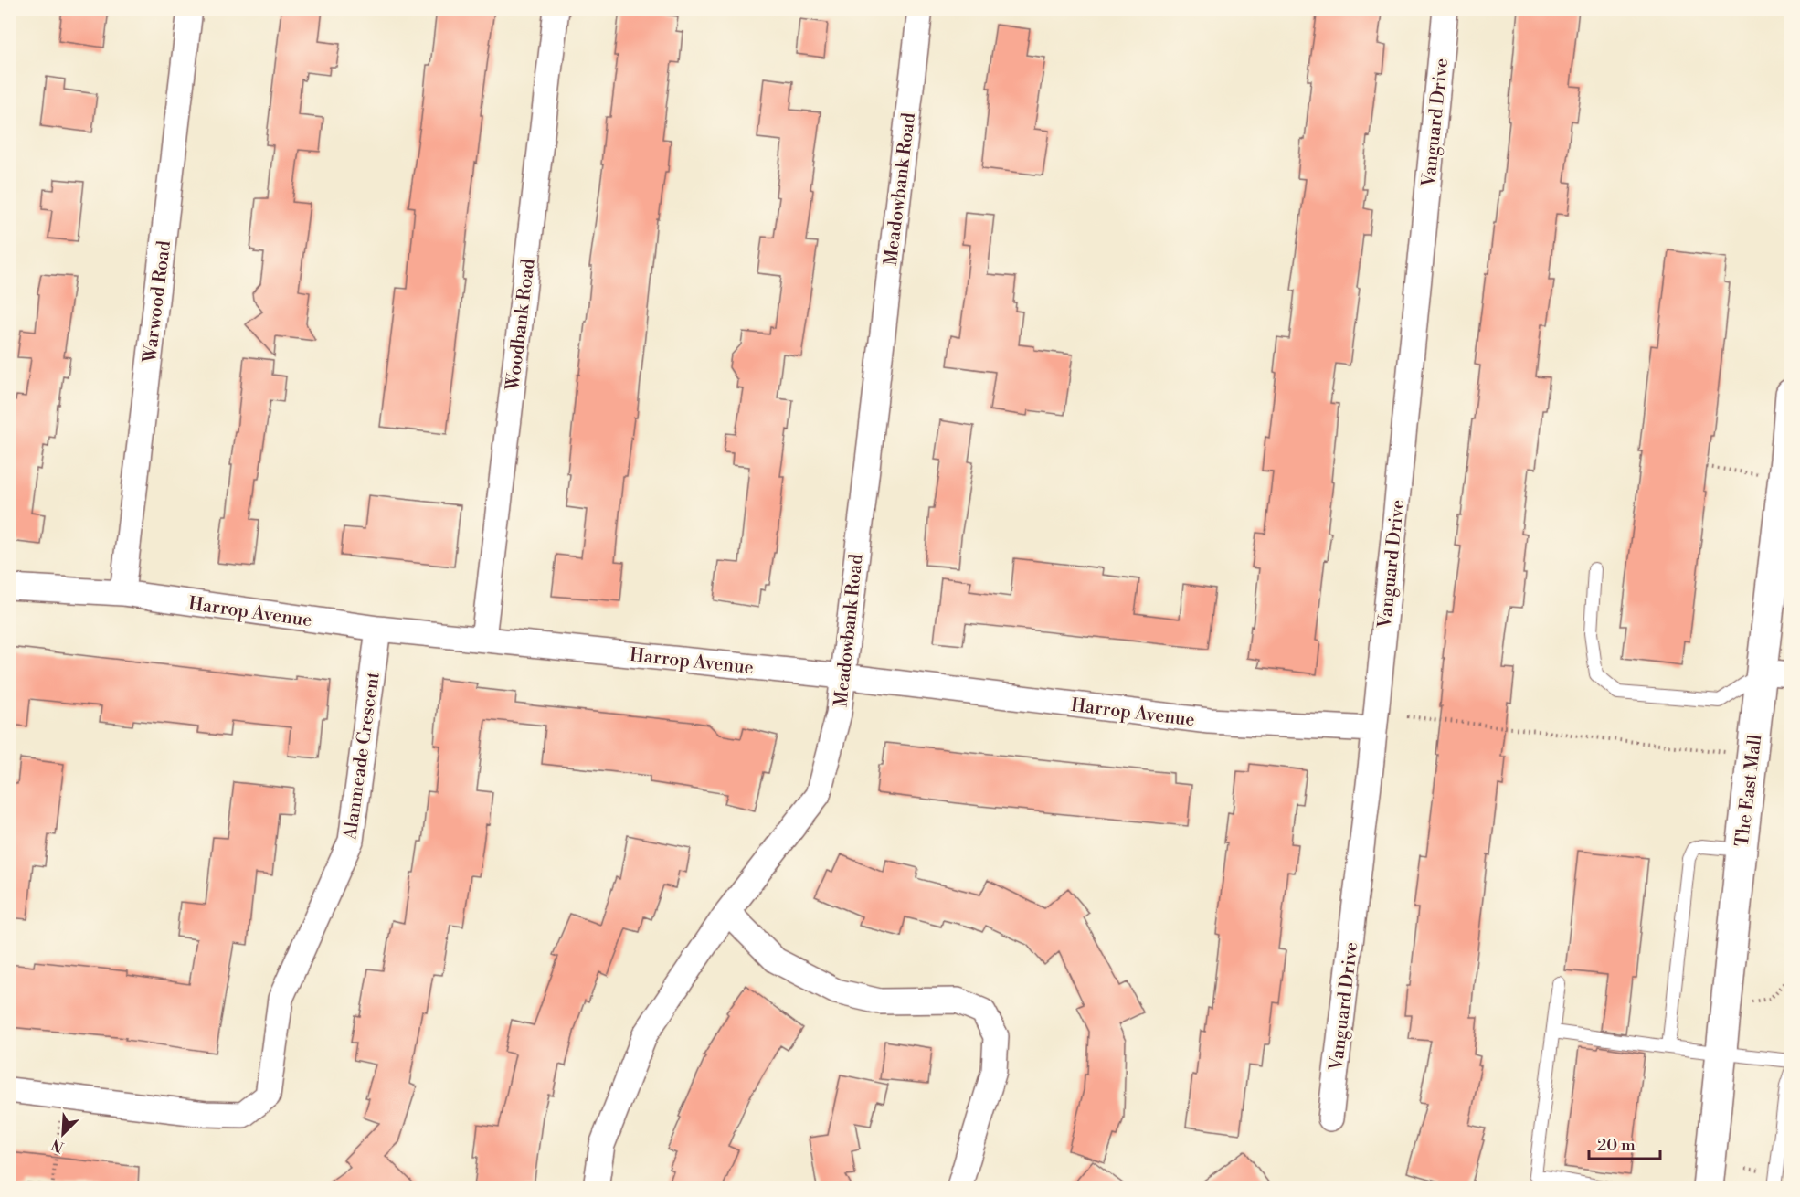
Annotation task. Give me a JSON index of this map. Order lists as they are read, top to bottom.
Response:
{
  "streets": {
    "main road": ["The East Mall"],
    "street": [
      "Vanguard Drive",
      "Meadowbank Road",
      "Warwood Road",
      "Woodbank Road",
      "Harrop Avenue",
      "Alanmeade Crescent"
    ]
  },
  "crossings": [
    ["Vanguard Drive", "Harrop Avenue"],
    ["Meadowbank Road", "Harrop Avenue"],
    ["Warwood Road", "Harrop Avenue"],
    ["Woodbank Road", "Harrop Avenue"],
    ["Harrop Avenue", "Alanmeade Crescent"]
  ],
  "scale_bar": "20 m",
  "north": "bottom left"
}
